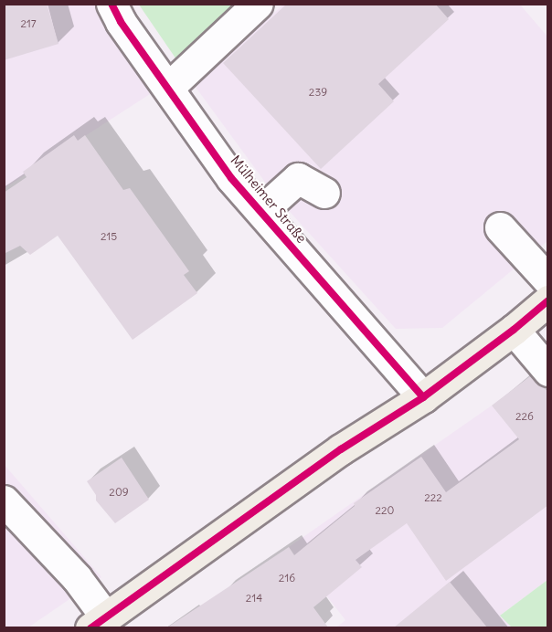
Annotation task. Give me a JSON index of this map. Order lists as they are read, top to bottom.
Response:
{
  "streets": {
    "street": ["Mülheimer Straße"]
  },
  "house_numbers": [
    "217",
    "239",
    "215",
    "226",
    "209",
    "222",
    "220",
    "216",
    "214"
  ]
}
